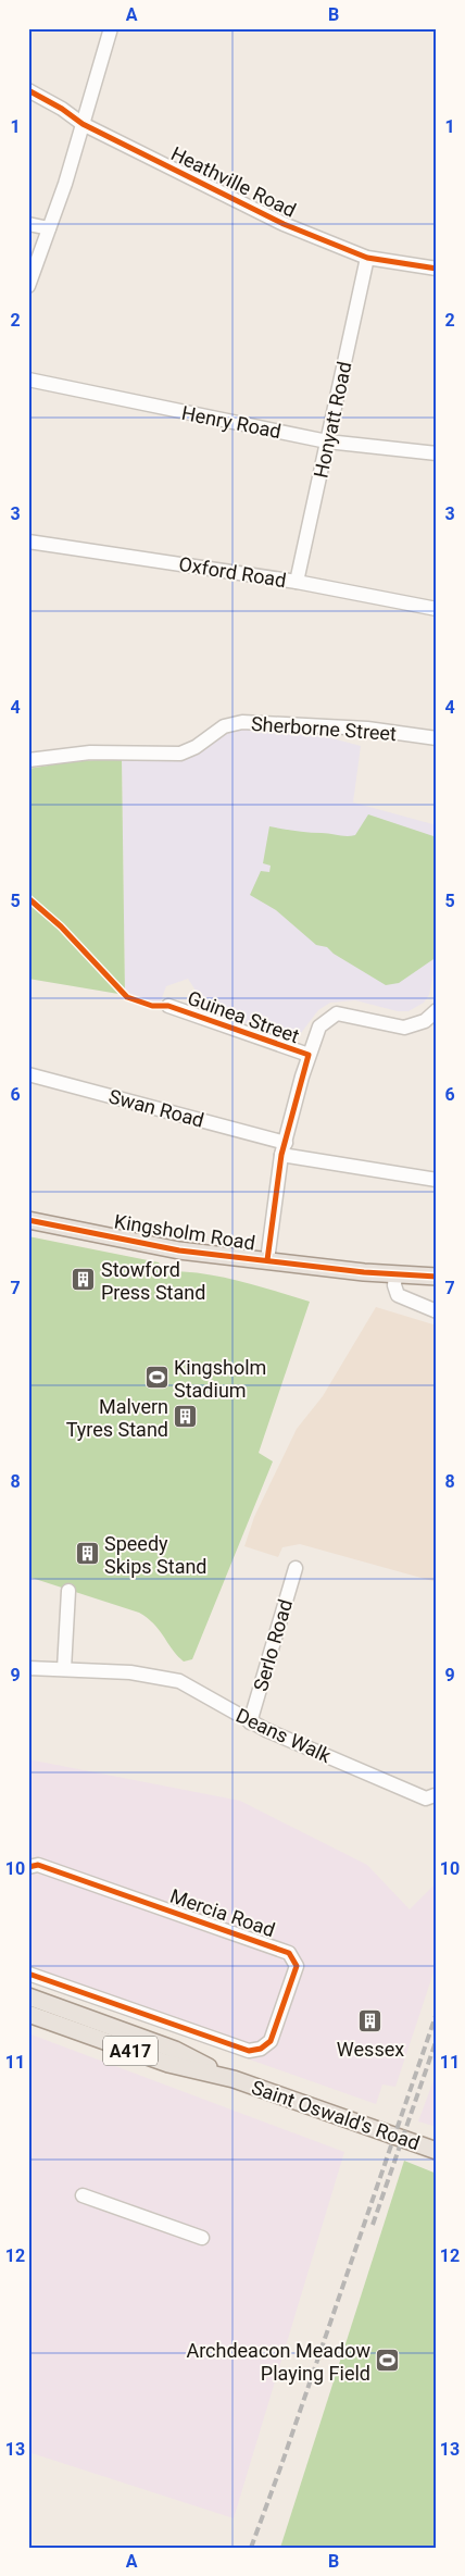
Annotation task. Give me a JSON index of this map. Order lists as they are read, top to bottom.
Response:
{
  "streets": {
    "main road": ["Kingsholm Road", "A417", "Saint Oswald's Road"],
    "street": [
      "Heathville Road",
      "Honyatt Road",
      "Henry Road",
      "Oxford Road",
      "Sherborne Street",
      "Guinea Street",
      "Swan Road",
      "Serlo Road",
      "Deans Walk",
      "Mercia Road"
    ]
  },
  "crossings": [
    ["Heathville Road", "Honyatt Road"],
    ["Honyatt Road", "Henry Road"],
    ["Honyatt Road", "Oxford Road"],
    ["Serlo Road", "Deans Walk"]
  ],
  "places": {
    "building": [
      "Stowford Press Stand",
      "Malvern Tyres Stand",
      "Speedy Skips Stand",
      "Wessex"
    ],
    "sports": ["Kingsholm Stadium", "Archdeacon Meadow Playing Field"]
  },
  "grid": {
    "columns": ["A", "B"],
    "rows": [
      "1",
      "2",
      "3",
      "4",
      "5",
      "6",
      "7",
      "8",
      "9",
      "10",
      "11",
      "12",
      "13"
    ]
  }
}
